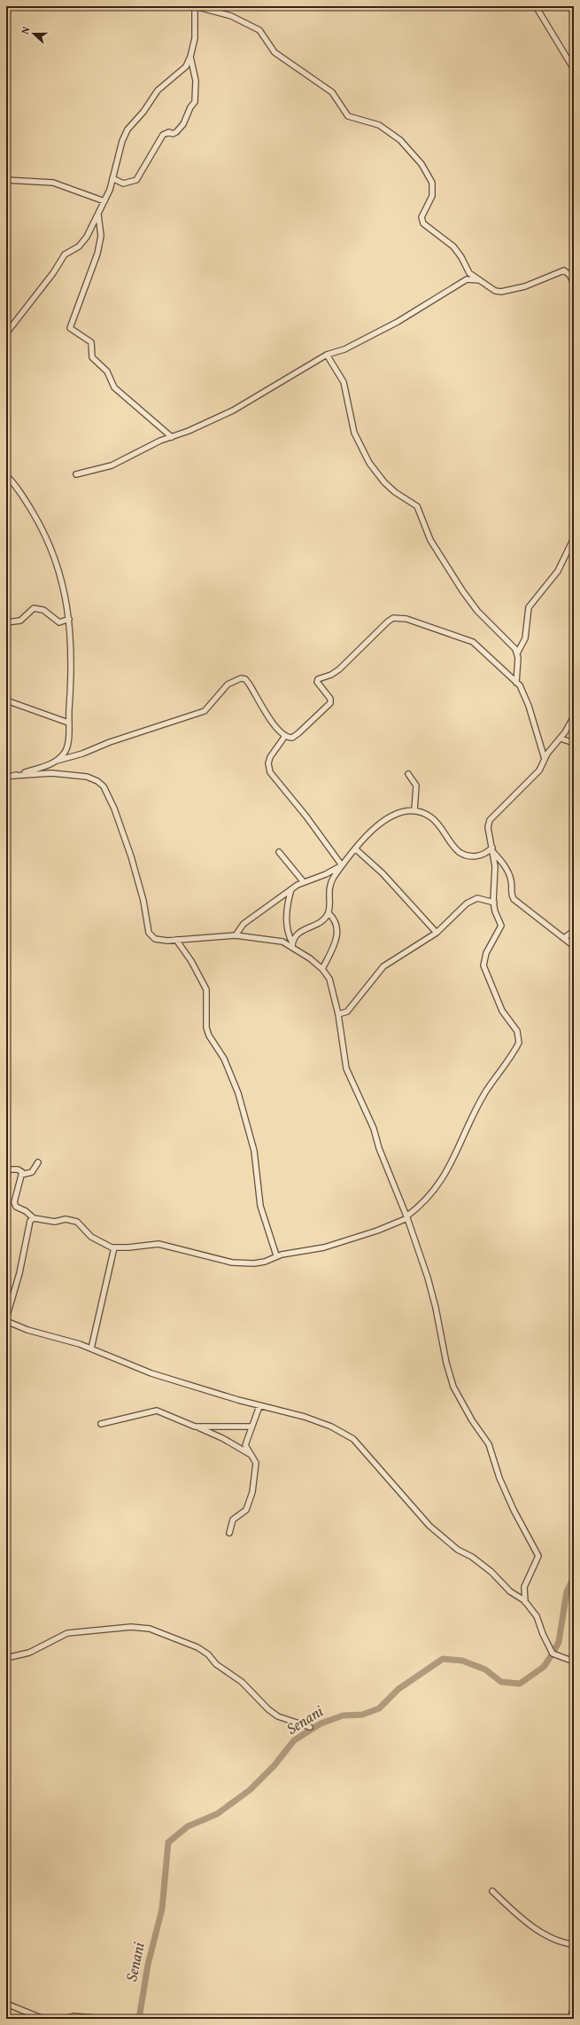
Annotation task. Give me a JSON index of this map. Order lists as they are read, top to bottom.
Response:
{
  "water": ["Senani"],
  "north": "left"
}
